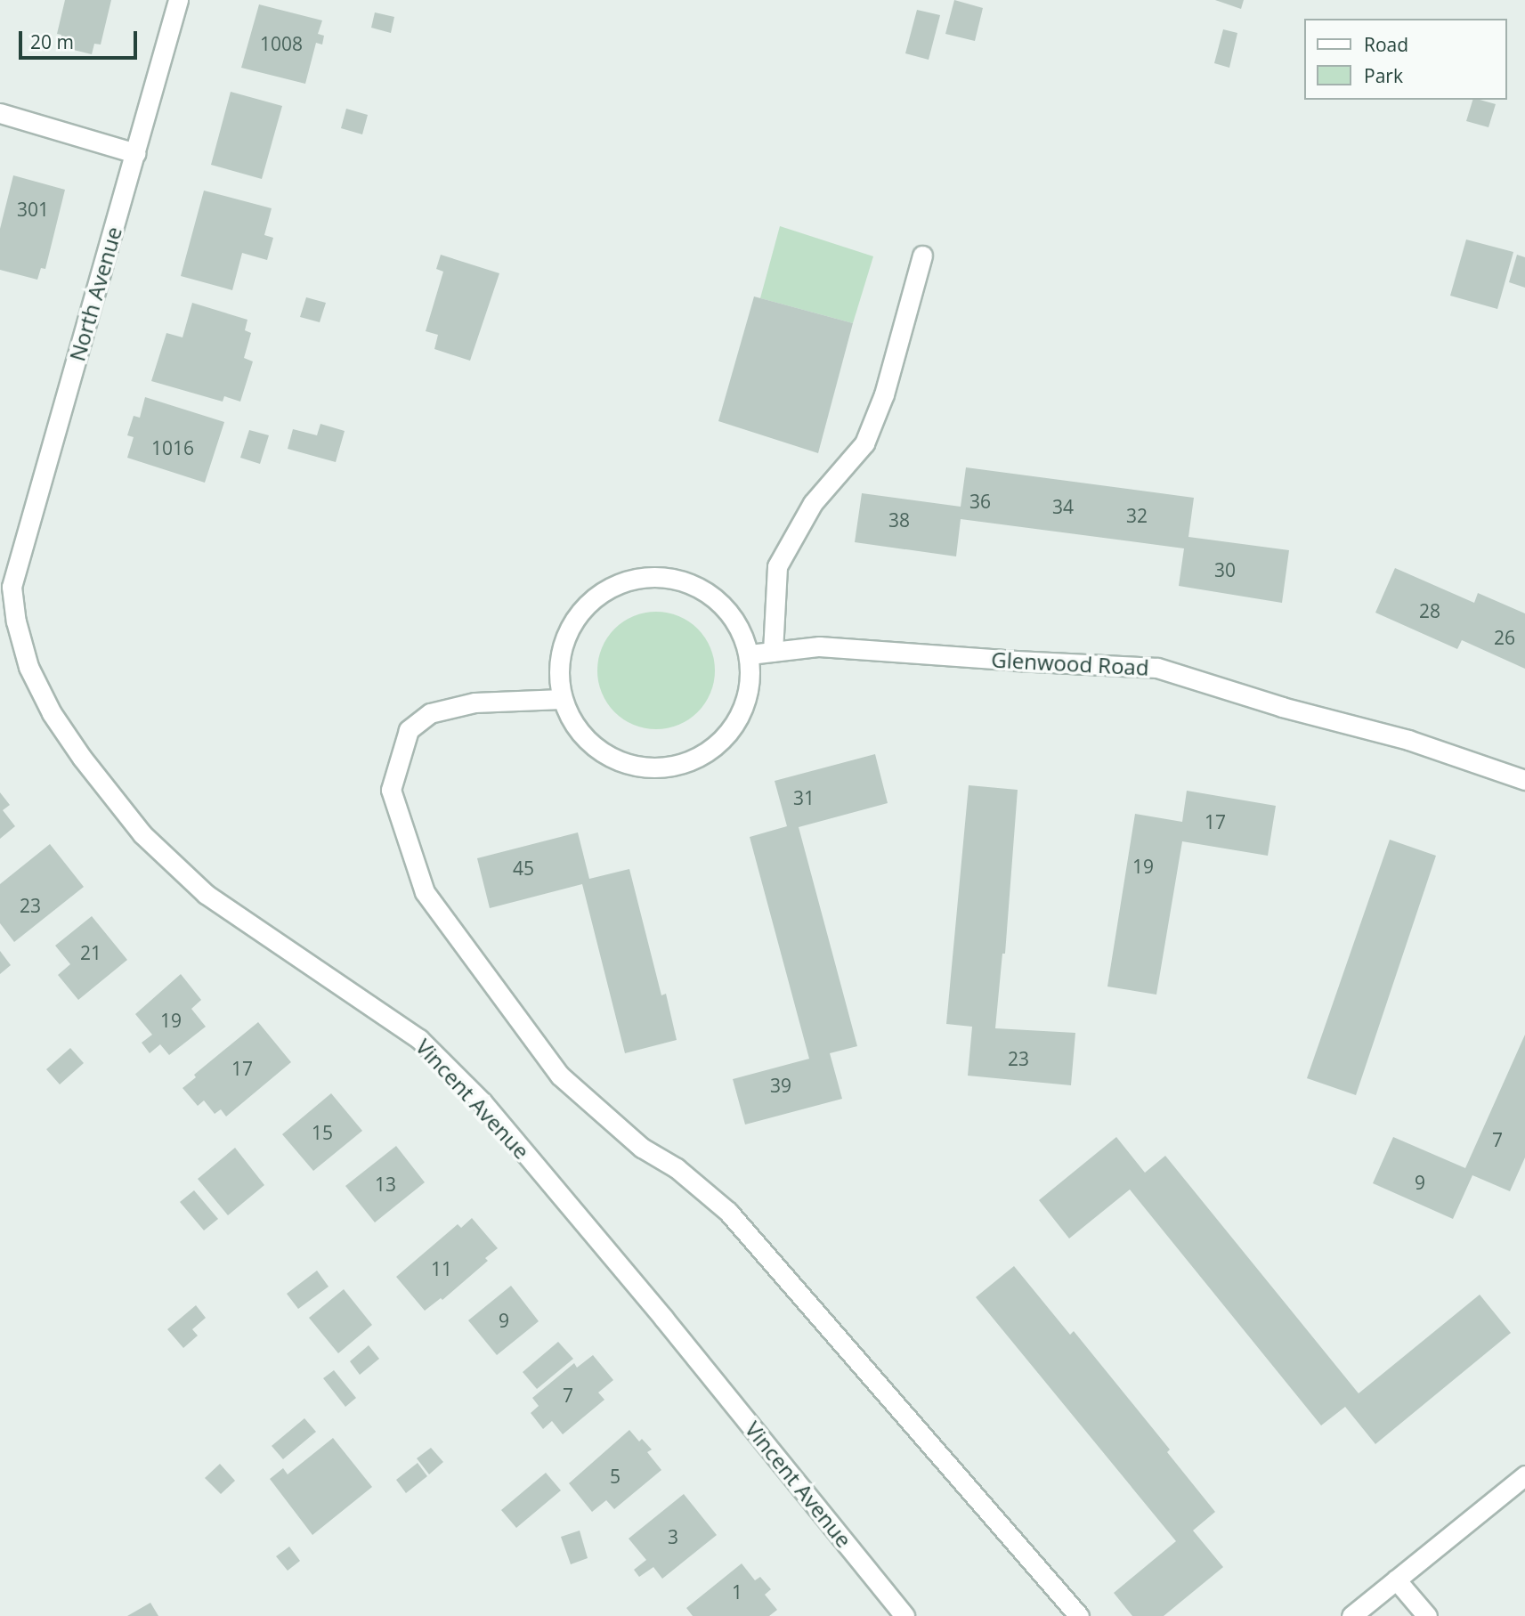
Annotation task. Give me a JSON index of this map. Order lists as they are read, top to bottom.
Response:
{
  "streets": {
    "street": ["North Avenue", "Glenwood Road", "Vincent Avenue"]
  },
  "crossings": [
    ["North Avenue", "Vincent Avenue"]
  ],
  "house_numbers": [
    "1008",
    "301",
    "1016",
    "36",
    "34",
    "32",
    "38",
    "30",
    "28",
    "26",
    "31",
    "17",
    "19",
    "45",
    "23",
    "21",
    "19",
    "23",
    "17",
    "39",
    "15",
    "7",
    "9",
    "13",
    "11",
    "9",
    "7",
    "5",
    "3",
    "1"
  ],
  "legend": ["Road", "Park"],
  "scale_bar": "20 m"
}
